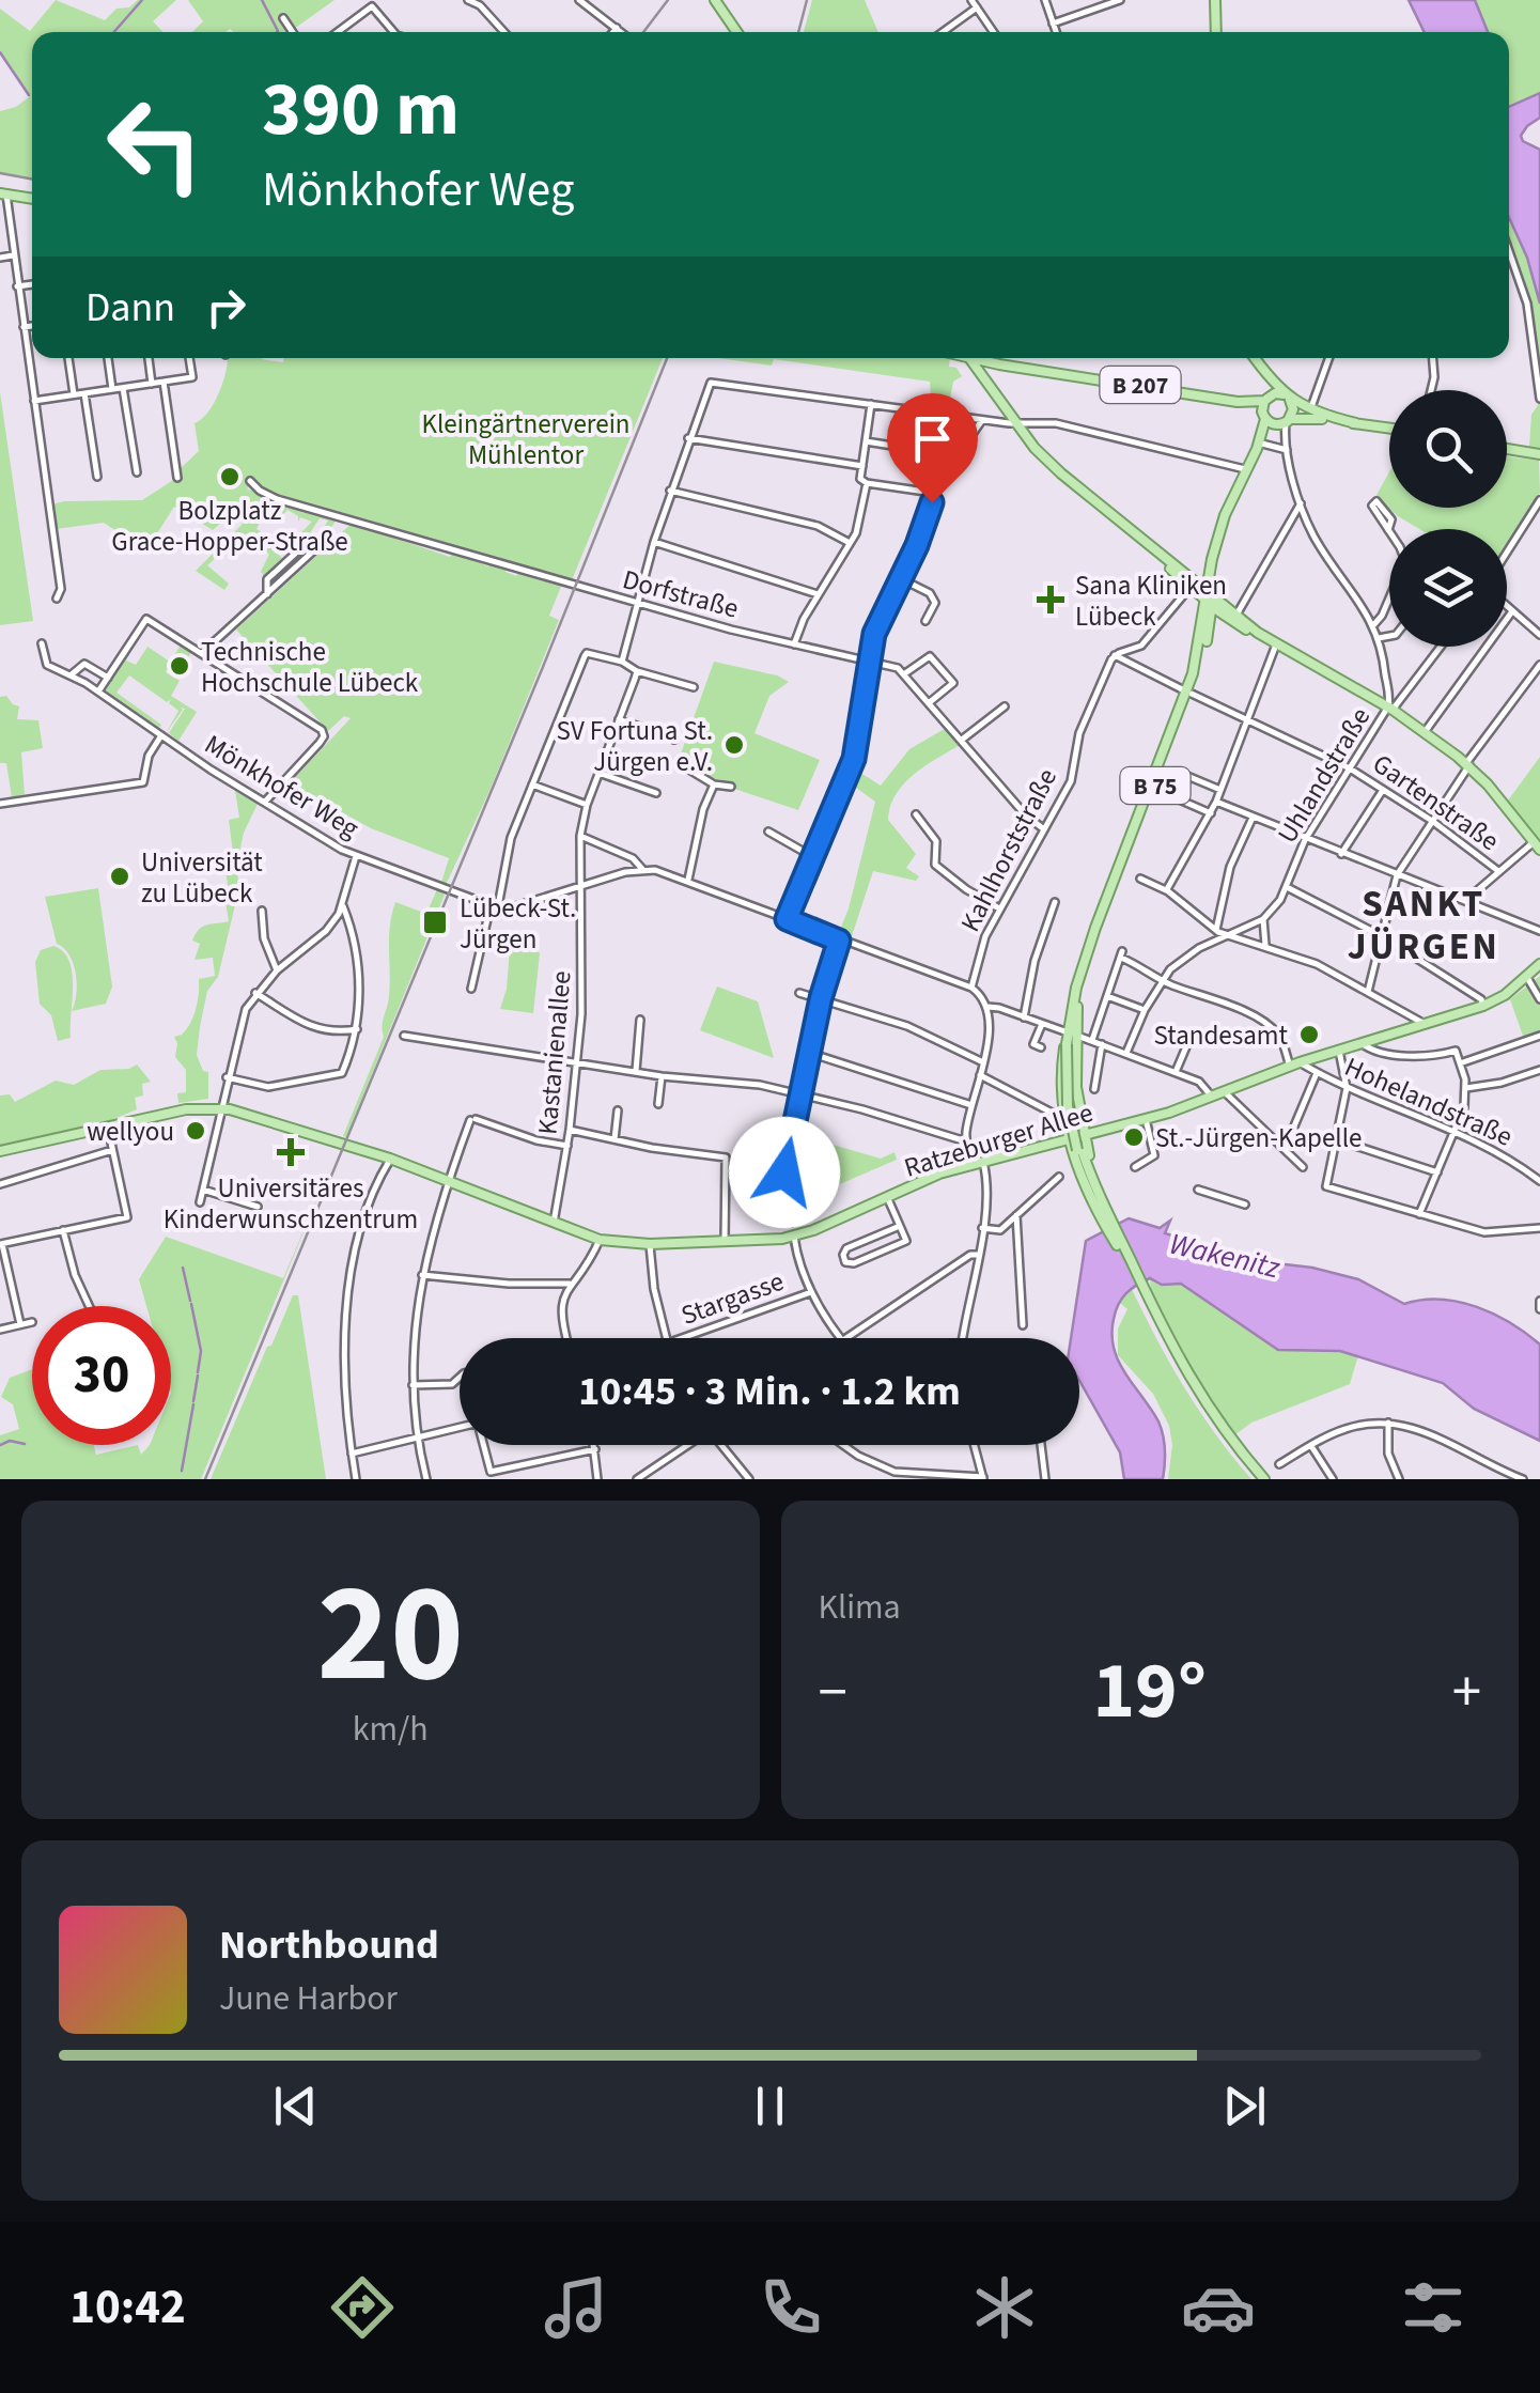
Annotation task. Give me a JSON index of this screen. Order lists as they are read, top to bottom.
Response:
{
  "streets": {
    "main road": ["B 207", "B 75", "Ratzeburger Allee"],
    "street": [
      "Dorfstraße",
      "Uhlandstraße",
      "Mönkhofer Weg",
      "Gartenstraße",
      "Kahlhorststraße",
      "Kastanienallee",
      "Hohelandstraße",
      "Stargasse"
    ]
  },
  "crossings": [
    ["B 207", "B 75"],
    ["Dorfstraße", "Kahlhorststraße"],
    ["Uhlandstraße", "Gartenstraße"],
    ["B 75", "Gartenstraße"],
    ["B 75", "Ratzeburger Allee"],
    ["Gartenstraße", "Kahlhorststraße"],
    ["Kastanienallee", "Ratzeburger Allee"],
    ["Hohelandstraße", "Ratzeburger Allee"]
  ],
  "districts": ["SANKT JÜRGEN"],
  "water": ["Wakenitz"],
  "parks": ["Kleingärtnerverein Mühlentor"],
  "places": {
    "other": [
      "Bolzplatz Grace-Hopper-Straße",
      "Technische Hochschule Lübeck",
      "SV Fortuna St. Jürgen e.V.",
      "Universität zu Lübeck",
      "Standesamt",
      "wellyou",
      "St.-Jürgen-Kapelle"
    ],
    "health": ["Sana Kliniken Lübeck", "Universitäres Kinderwunschzentrum"],
    "transit": ["Lübeck-St. Jürgen"]
  },
  "page": {
    "turn": ["390 m", "Mönkhofer Weg"],
    "then": "Dann",
    "limit": "30",
    "trip": "10:45 · 3 Min. · 1.2 km",
    "tile": [
      ["20", "km/h"],
      "Klima"
    ],
    "heat": ["−", "19°", "+"],
    "song": ["Northbound", "June Harbor"],
    "tabs": "10:42"
  }
}
